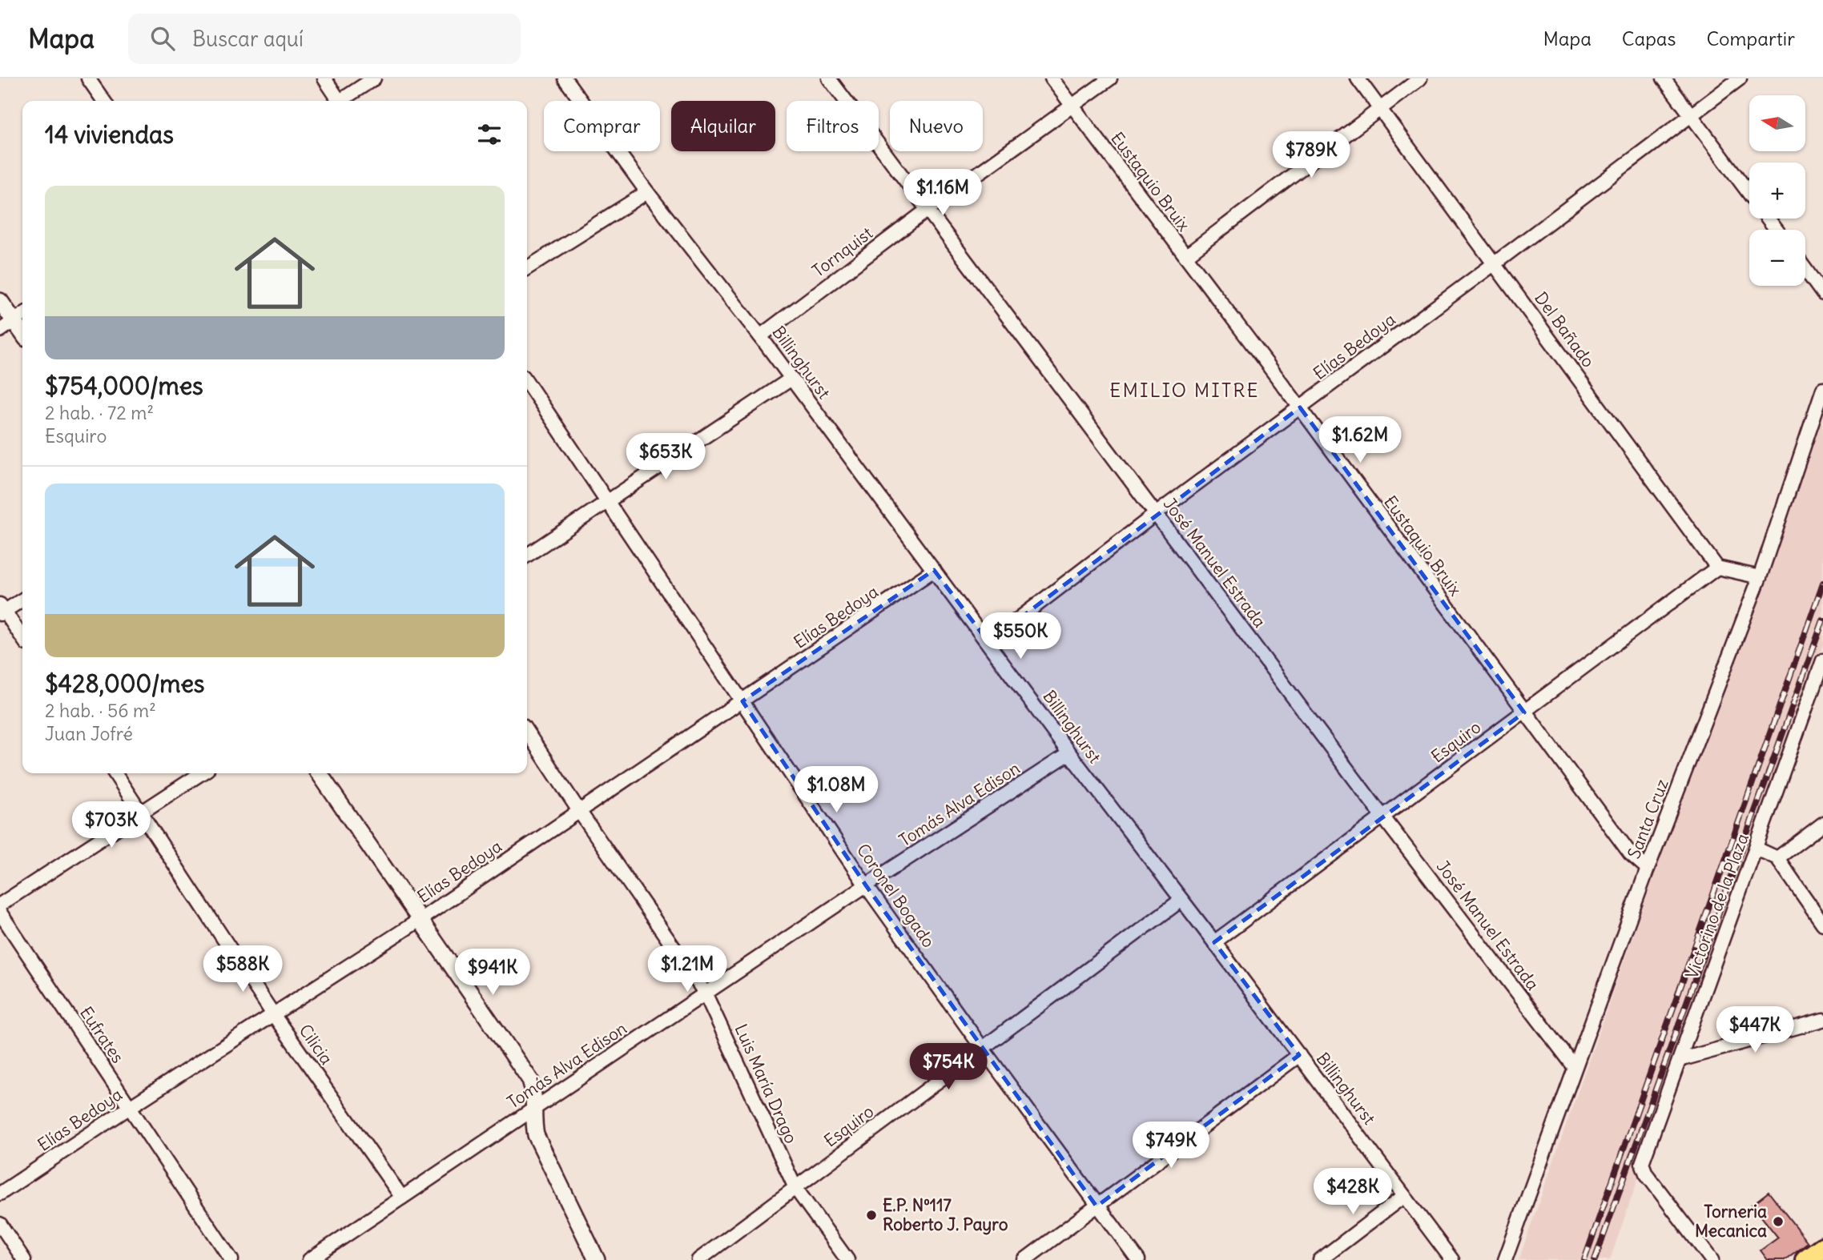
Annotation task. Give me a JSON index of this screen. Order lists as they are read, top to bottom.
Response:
{
  "streets": {
    "street": [
      "Eustaquio Bruix",
      "Tornquist",
      "Del Bañado",
      "Elías Bedoya",
      "Billinghurst",
      "José Manuel Estrada",
      "Esquiro",
      "Tomás Alva Edison",
      "Santa Cruz",
      "Coronel Bogado",
      "Victorino de la Plaza",
      "Eufrates",
      "Cilicia",
      "Luis María Drago"
    ]
  },
  "crossings": [
    ["Eustaquio Bruix", "Tornquist"],
    ["Eustaquio Bruix", "Elías Bedoya"],
    ["Eustaquio Bruix", "Esquiro"],
    ["Eustaquio Bruix", "Santa Cruz"],
    ["Tornquist", "Billinghurst"],
    ["Tornquist", "José Manuel Estrada"],
    ["Del Bañado", "Elías Bedoya"],
    ["Del Bañado", "Esquiro"],
    ["Elías Bedoya", "Billinghurst"],
    ["Elías Bedoya", "José Manuel Estrada"],
    ["Elías Bedoya", "Coronel Bogado"],
    ["Elías Bedoya", "Eufrates"],
    ["Elías Bedoya", "Cilicia"],
    ["Elías Bedoya", "Luis María Drago"],
    ["Billinghurst", "Esquiro"],
    ["Billinghurst", "Tomás Alva Edison"],
    ["José Manuel Estrada", "Esquiro"],
    ["José Manuel Estrada", "Santa Cruz"],
    ["Esquiro", "Coronel Bogado"],
    ["Esquiro", "Luis María Drago"],
    ["Tomás Alva Edison", "Coronel Bogado"],
    ["Tomás Alva Edison", "Cilicia"],
    ["Tomás Alva Edison", "Luis María Drago"]
  ],
  "districts": ["EMILIO MITRE"],
  "places": ["E.P. Nº117 Roberto J. Payro", "Torneria Mecanica"],
  "north": "left",
  "page": {
    "header": "Mapa",
    "search": "Buscar aquí",
    "nav": ["Mapa", "Capas", "Compartir"],
    "map_buttons": ["+", "−"],
    "chip": [
      "Comprar",
      "Alquilar",
      "Filtros",
      "Nuevo"
    ],
    "heading": "14 viviendas",
    "price": [
      "$789K",
      "$1.16M",
      "$1.62M",
      "$653K",
      "$550K",
      "$1.08M",
      "$703K",
      "$588K",
      "$1.21M",
      "$941K",
      "$447K",
      "$754K",
      "$749K",
      "$428K"
    ],
    "list": [
      {
        "name": "$754,000/mes",
        "note": "2 hab. · 72 m² · Esquiro"
      },
      {
        "name": "$428,000/mes",
        "note": "2 hab. · 56 m² · Juan Jofré"
      }
    ]
  }
}
